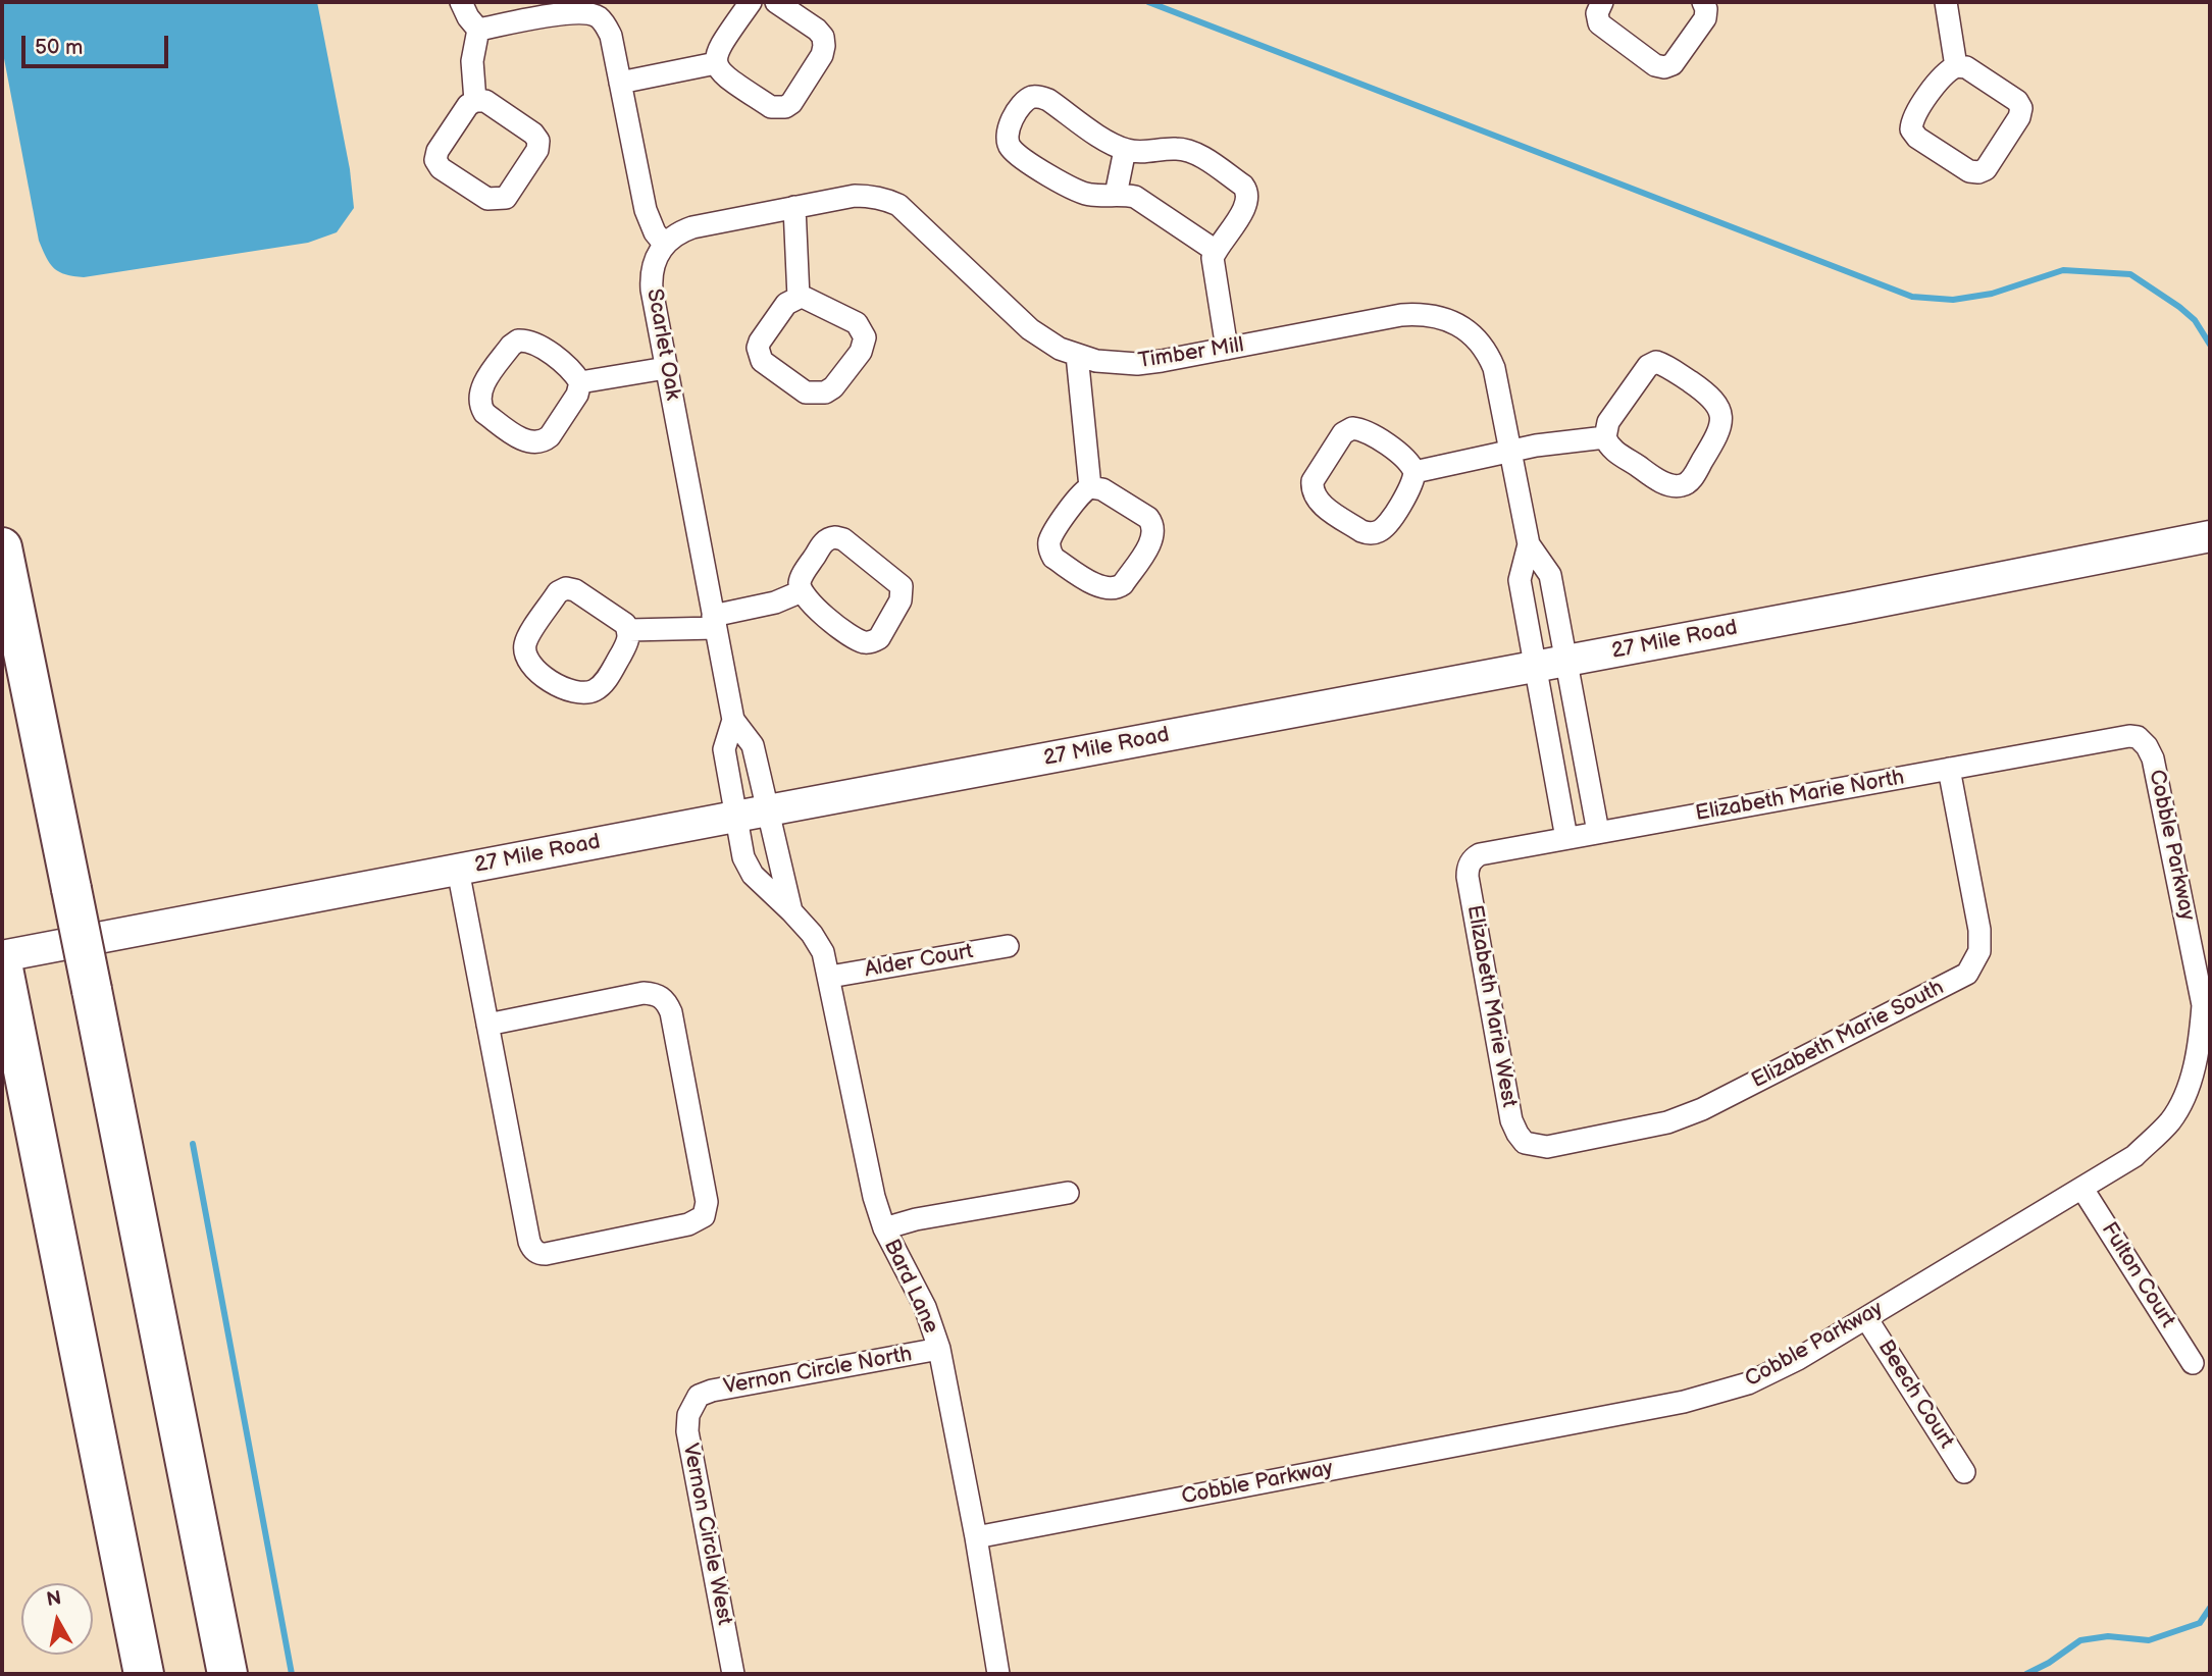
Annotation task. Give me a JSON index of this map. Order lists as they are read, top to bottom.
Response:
{
  "streets": {
    "street": [
      "Scarlet Oak",
      "Timber Mill",
      "27 Mile Road",
      "Elizabeth Marie North",
      "Cobble Parkway",
      "Alder Court",
      "Elizabeth Marie West",
      "Elizabeth Marie South",
      "Fulton Court",
      "Bard Lane",
      "Vernon Circle North",
      "Beech Court",
      "Vernon Circle West"
    ]
  },
  "crossings": [
    ["Scarlet Oak", "Timber Mill"],
    ["Scarlet Oak", "27 Mile Road"],
    ["Scarlet Oak", "Bard Lane"],
    ["Timber Mill", "27 Mile Road"],
    ["Timber Mill", "Elizabeth Marie North"],
    ["27 Mile Road", "Bard Lane"],
    ["Elizabeth Marie North", "Cobble Parkway"],
    ["Elizabeth Marie North", "Elizabeth Marie West"],
    ["Elizabeth Marie North", "Elizabeth Marie South"],
    ["Cobble Parkway", "Fulton Court"],
    ["Cobble Parkway", "Bard Lane"],
    ["Cobble Parkway", "Beech Court"],
    ["Alder Court", "Bard Lane"],
    ["Elizabeth Marie West", "Elizabeth Marie South"],
    ["Bard Lane", "Vernon Circle North"],
    ["Vernon Circle North", "Vernon Circle West"]
  ],
  "scale_bar": "50 m",
  "north": "top"
}
